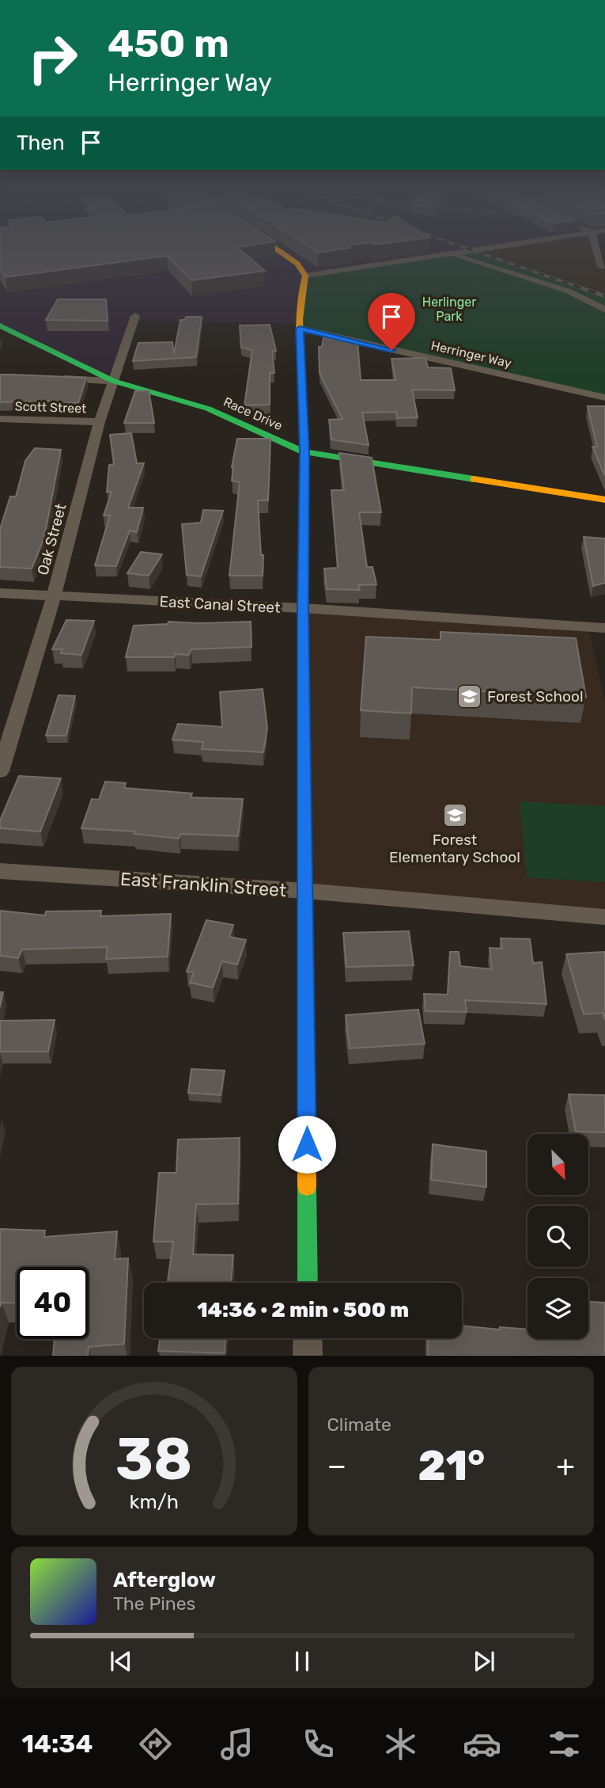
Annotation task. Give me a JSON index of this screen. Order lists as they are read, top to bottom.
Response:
{
  "streets": {
    "street": [
      "Herringer Way",
      "Scott Street",
      "Race Drive",
      "Oak Street",
      "East Canal Street",
      "East Franklin Street"
    ]
  },
  "crossings": [
    ["Scott Street", "Oak Street"],
    ["Race Drive", "Oak Street"],
    ["Oak Street", "East Canal Street"]
  ],
  "parks": ["Herlinger Park"],
  "places": {
    "school or university": ["Forest School", "Forest Elementary School"]
  },
  "north": "bottom right",
  "page": {
    "turn": ["450 m", "Herringer Way"],
    "then": "Then",
    "limit": "40",
    "trip": "14:36 · 2 min · 500 m",
    "tile": "Climate",
    "heat": ["−", "21°", "+"],
    "song": ["Afterglow", "The Pines"],
    "tabs": "14:34",
    "gauge": ["38", "km/h"]
  }
}
